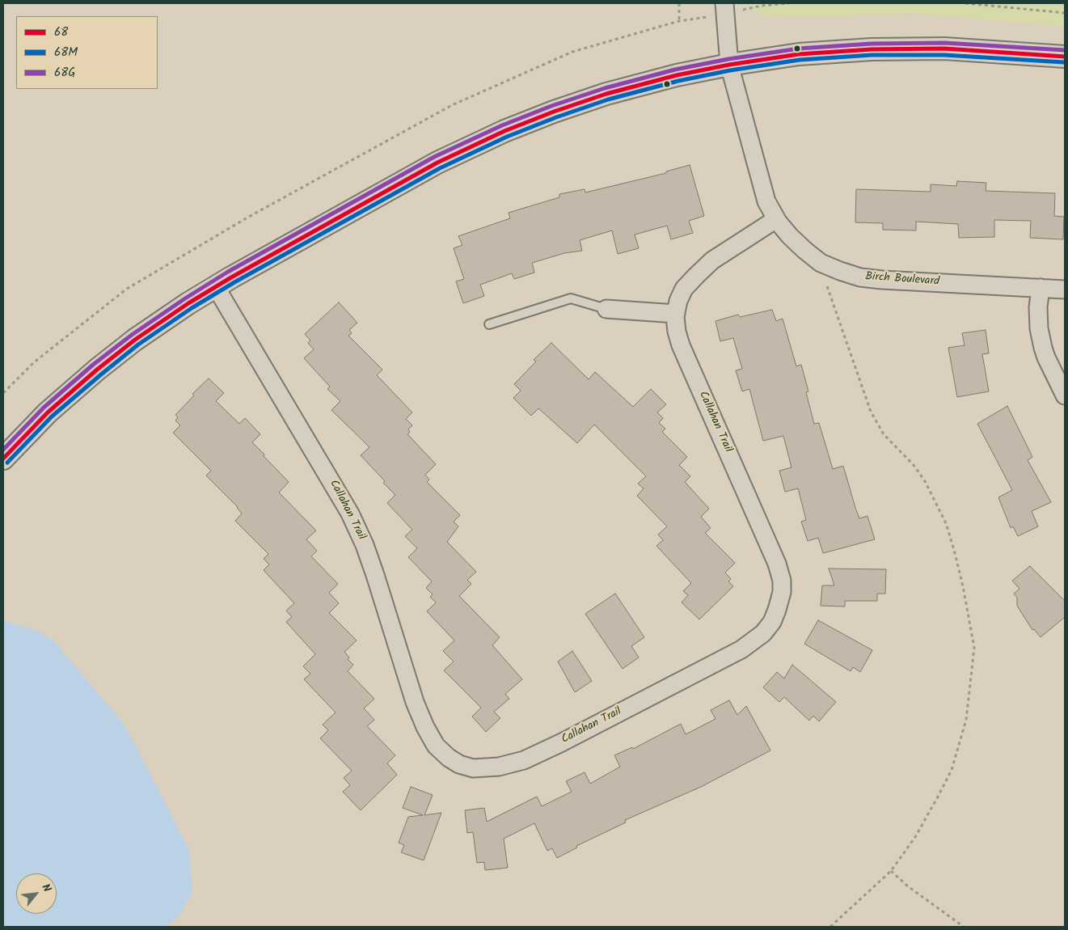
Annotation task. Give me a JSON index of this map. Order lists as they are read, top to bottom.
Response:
{
  "streets": {
    "street": ["Birch Boulevard", "Callahan Trail"]
  },
  "crossings": [
    ["Birch Boulevard", "Callahan Trail"]
  ],
  "lines": ["transit line 68G", "transit line 68", "transit line 68M"],
  "legend": ["68", "68M", "68G"],
  "north": "top right"
}
